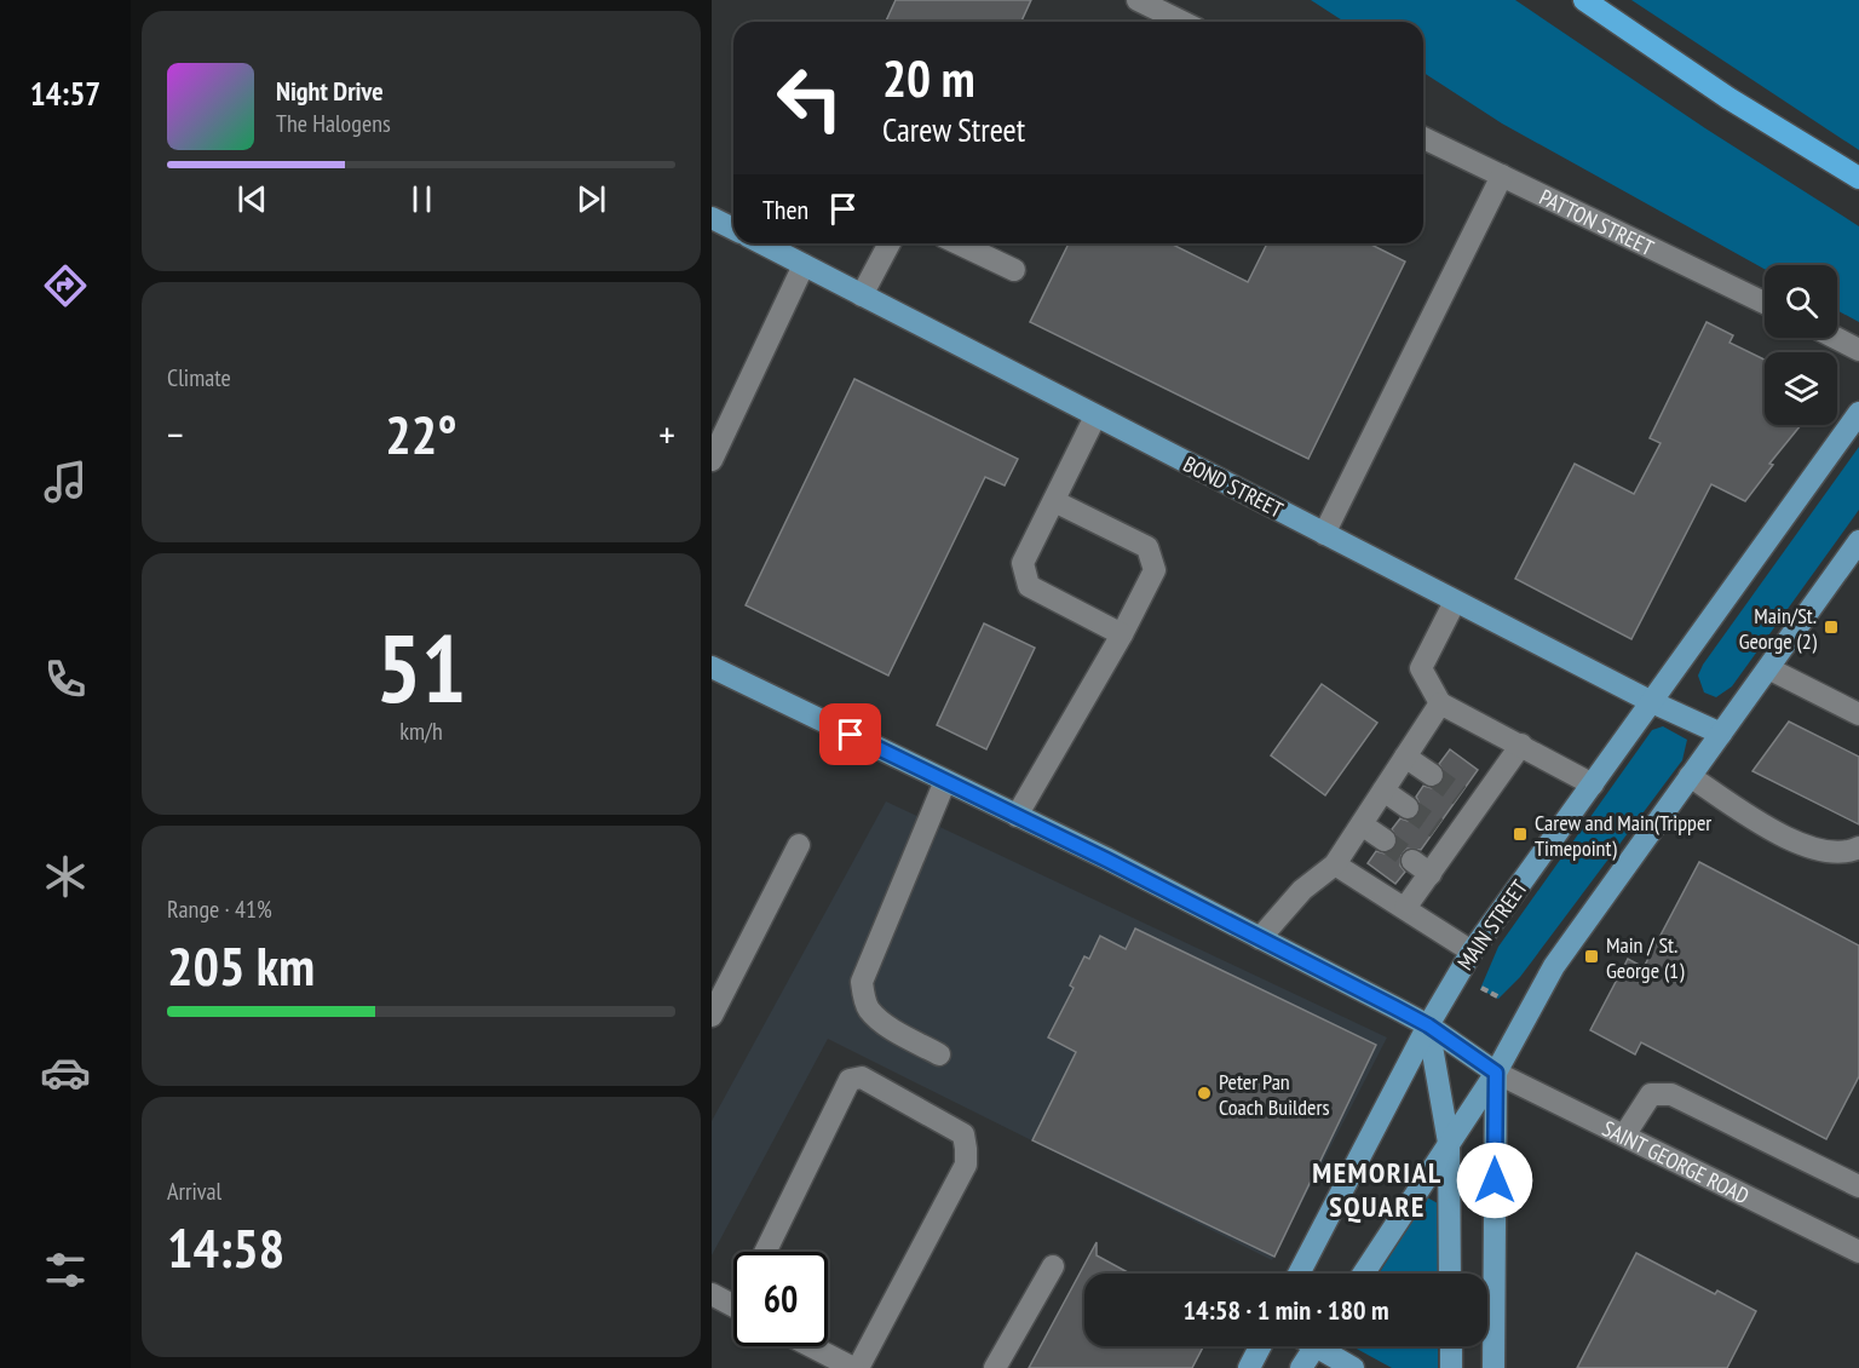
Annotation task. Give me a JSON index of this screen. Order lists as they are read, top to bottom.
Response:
{
  "streets": {
    "main road": ["BOND STREET", "MAIN STREET"],
    "street": ["PATTON STREET", "SAINT GEORGE ROAD"]
  },
  "crossings": [
    ["BOND STREET", "MAIN STREET"]
  ],
  "districts": ["MEMORIAL SQUARE"],
  "places": {
    "transit": ["Main/St. George (2)", "Carew and Main(Tripper Timepoint)", "Main / St. George (1)"],
    "other": ["Peter Pan Coach Builders"]
  },
  "page": {
    "tabs": "14:57",
    "turn": ["20 m", "Carew Street"],
    "song": ["Night Drive", "The Halogens"],
    "then": "Then",
    "tile": [
      "Climate",
      ["51", "km/h"],
      ["Range · 41%", "205 km"],
      ["Arrival", "14:58"]
    ],
    "heat": ["−", "22°", "+"],
    "limit": "60",
    "trip": "14:58 · 1 min · 180 m"
  }
}
